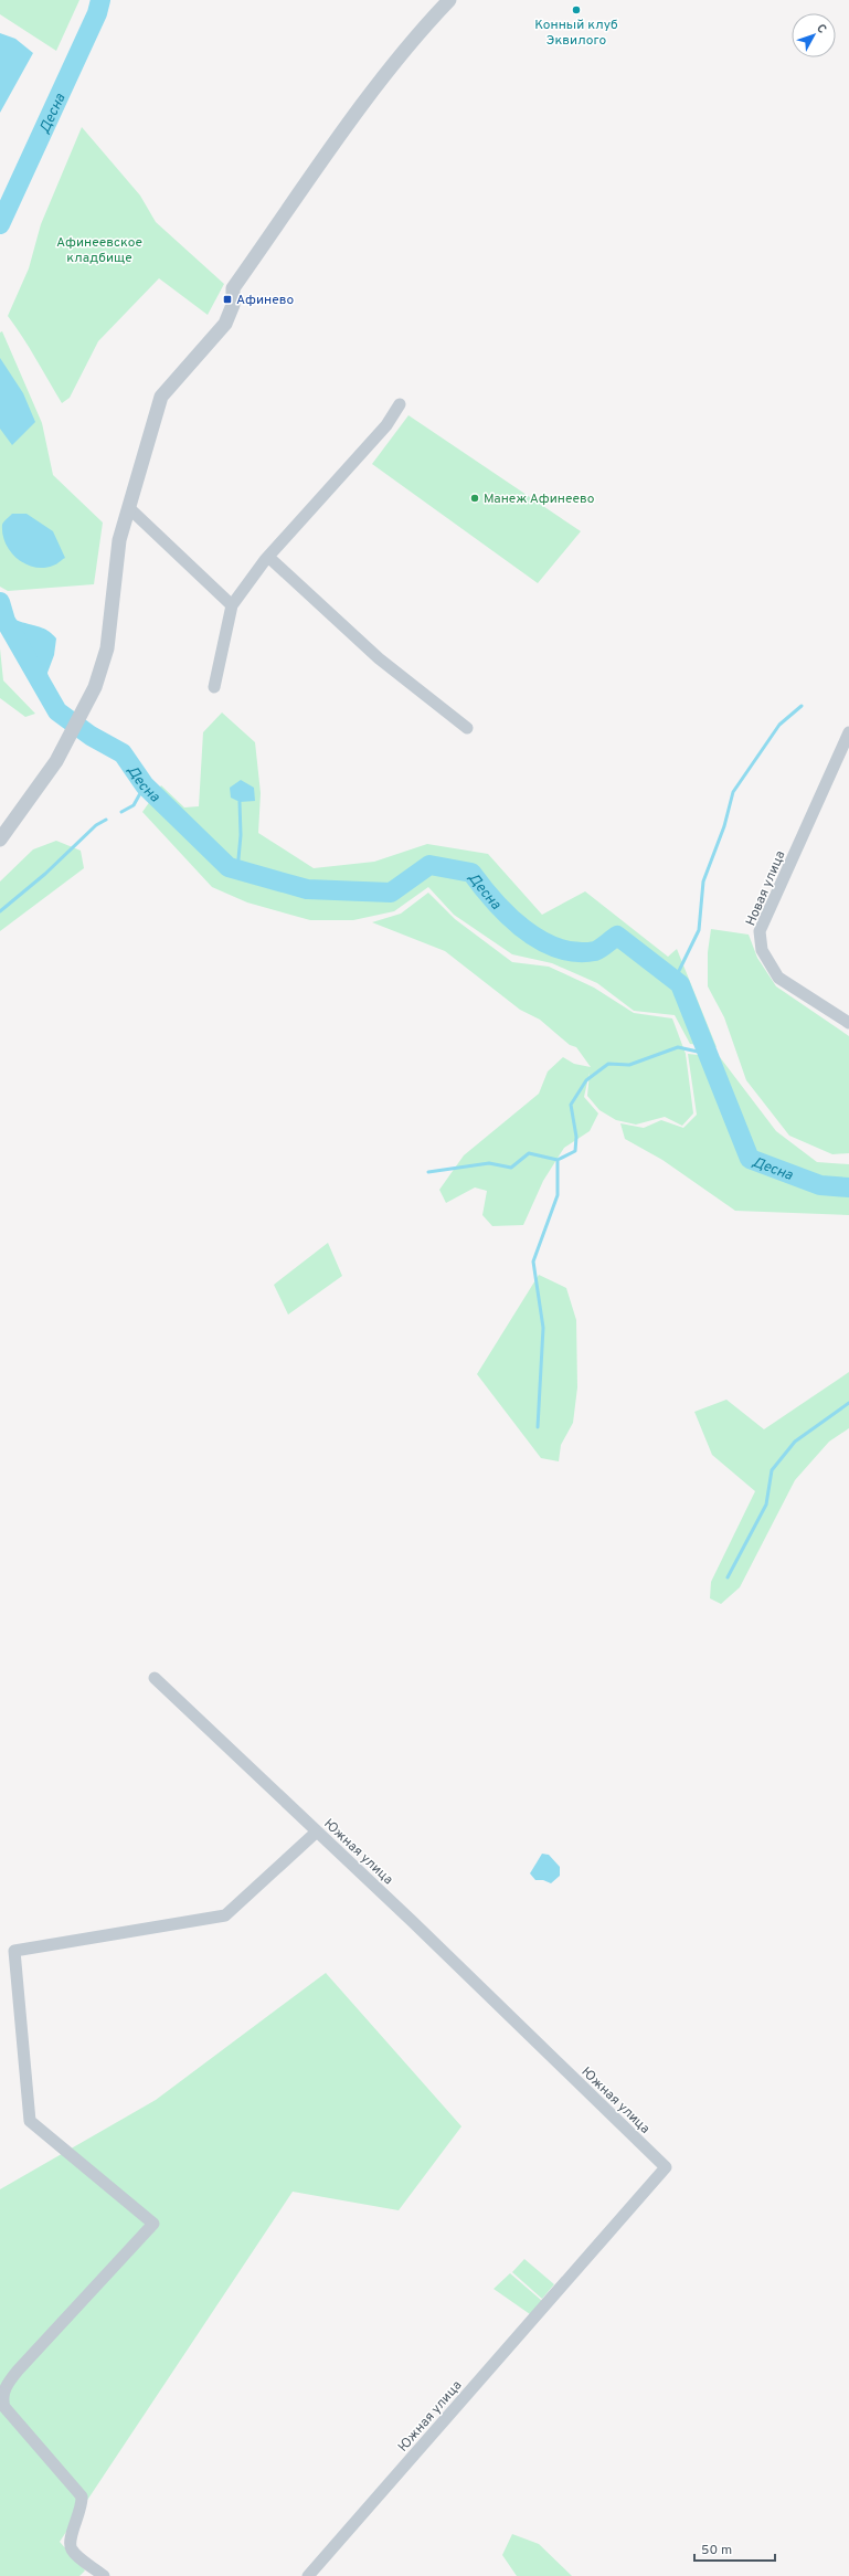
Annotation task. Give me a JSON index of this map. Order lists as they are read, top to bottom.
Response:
{
  "streets": {
    "street": ["Новая улица", "Южная улица"]
  },
  "water": ["Десна"],
  "parks": ["Афинеевское кладбище"],
  "places": {
    "other": ["Конный клуб Эквилого", "Манеж Афинеево"],
    "transit": ["Афинево"]
  },
  "scale_bar": "50 m",
  "north": "top right"
}
